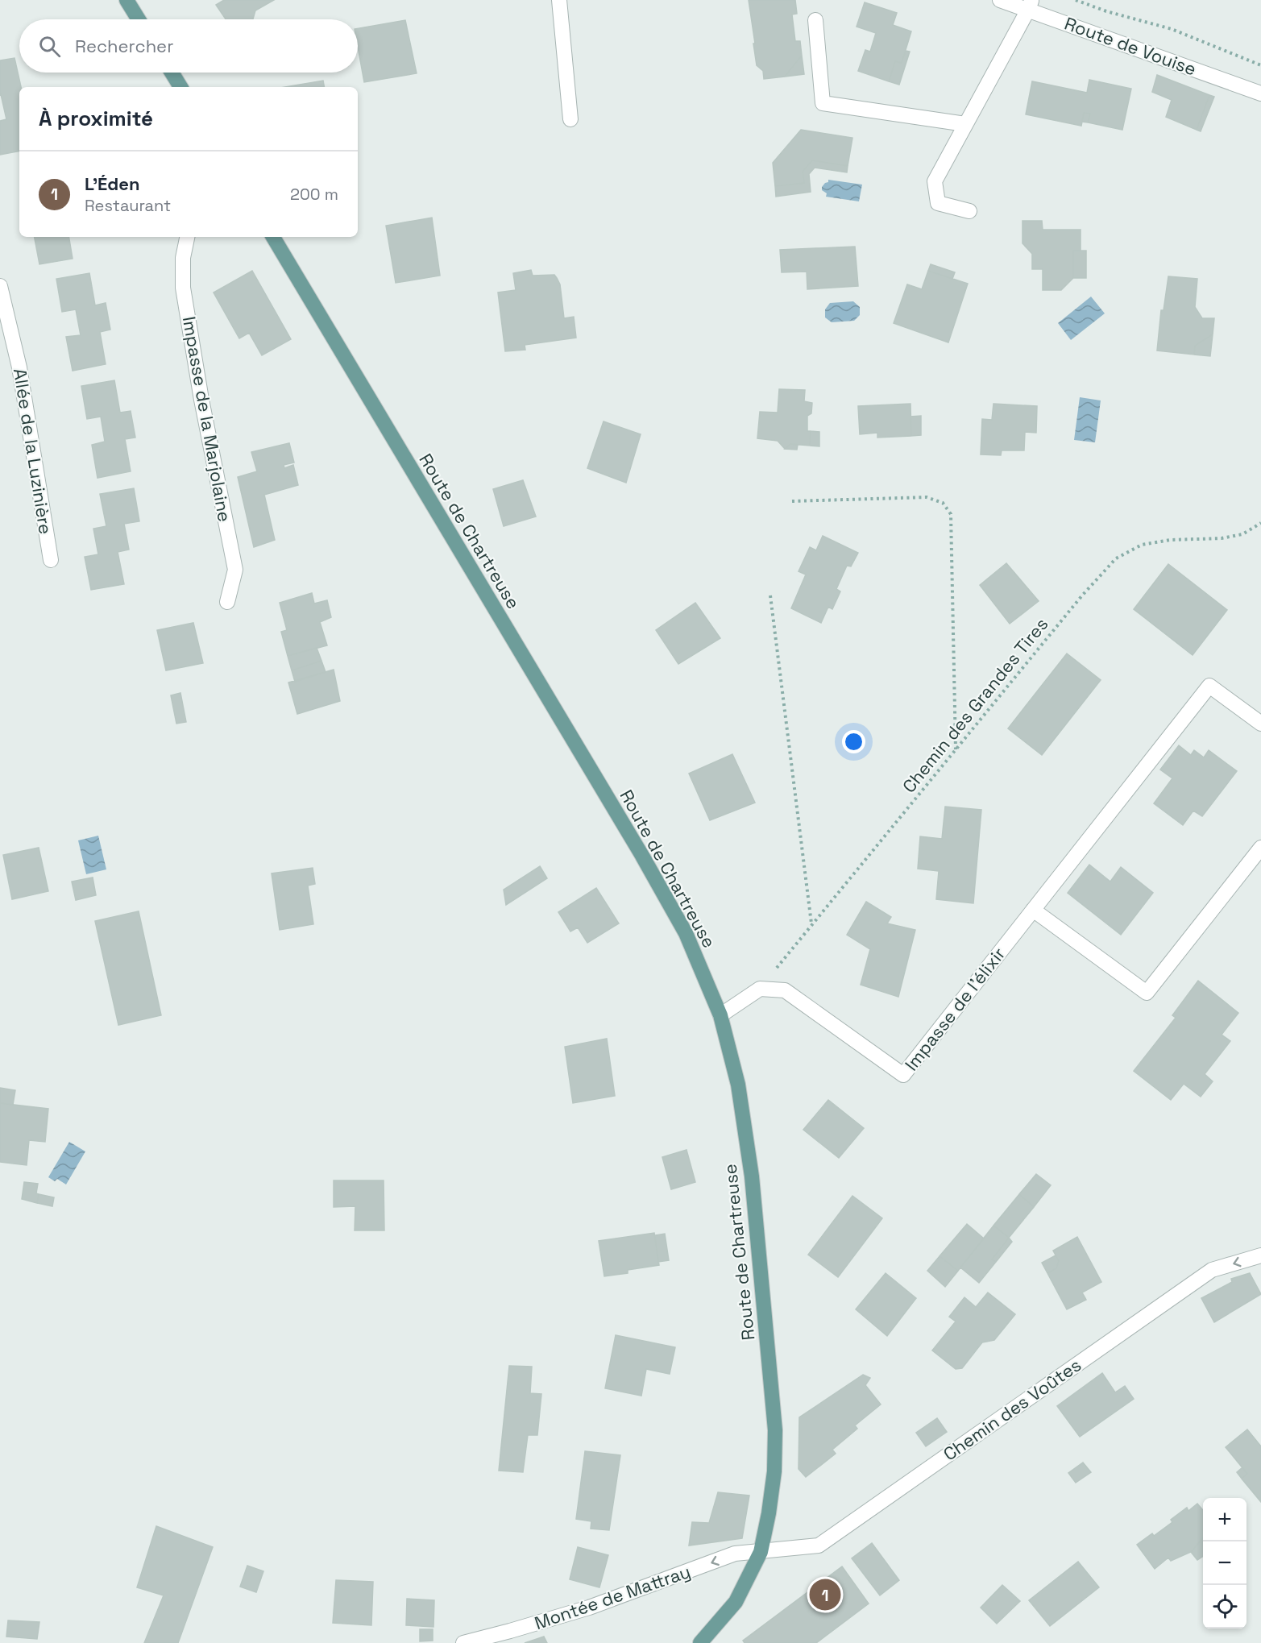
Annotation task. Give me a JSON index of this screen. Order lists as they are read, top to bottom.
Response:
{
  "streets": {
    "main road": ["Route de Chartreuse"],
    "street": [
      "Route de Vouise",
      "Impasse de la Marjolaine",
      "Allée de la Luzinière",
      "Impasse de l'élixir",
      "Chemin des Voûtes",
      "Montée de Mattray"
    ],
    "path": ["Chemin des Grandes Tires"]
  },
  "crossings": [
    ["Route de Chartreuse", "Chemin des Voûtes"],
    ["Route de Chartreuse", "Montée de Mattray"],
    ["Chemin des Grandes Tires", "Impasse de l'élixir"],
    ["Chemin des Voûtes", "Montée de Mattray"]
  ],
  "one_way": ["Chemin des Voûtes", "Montée de Mattray"],
  "page": {
    "search": "Rechercher",
    "heading": "À proximité",
    "list": [
      {
        "mark": "1",
        "name": "L'Éden",
        "note": "Restaurant",
        "value": "200 m"
      }
    ],
    "map_buttons": ["+", "−"],
    "pins": "1"
  }
}
